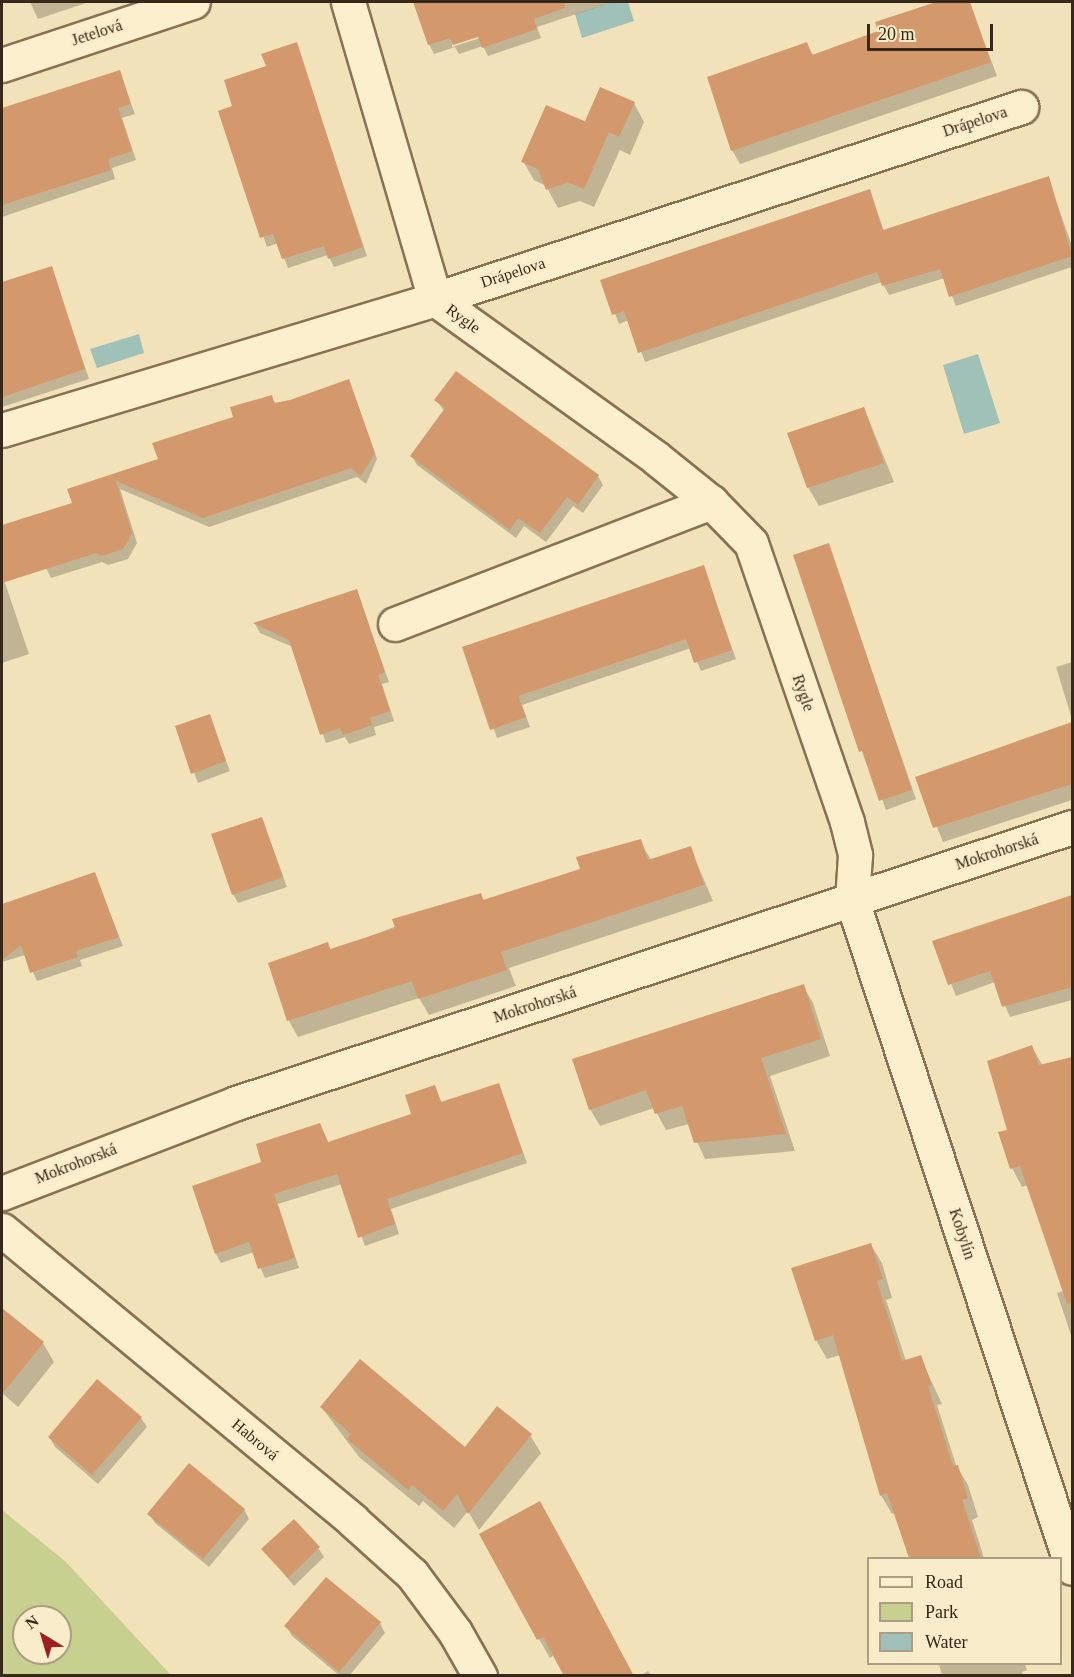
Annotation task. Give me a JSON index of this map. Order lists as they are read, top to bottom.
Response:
{
  "streets": {
    "street": [
      "Jetelová",
      "Drápelova",
      "Rygle",
      "Mokrohorská",
      "Kobylín",
      "Habrová"
    ]
  },
  "crossings": [
    ["Drápelova", "Rygle"],
    ["Rygle", "Mokrohorská"],
    ["Rygle", "Kobylín"],
    ["Mokrohorská", "Kobylín"]
  ],
  "legend": ["Road", "Park", "Water"],
  "scale_bar": "20 m",
  "north": "top left"
}
